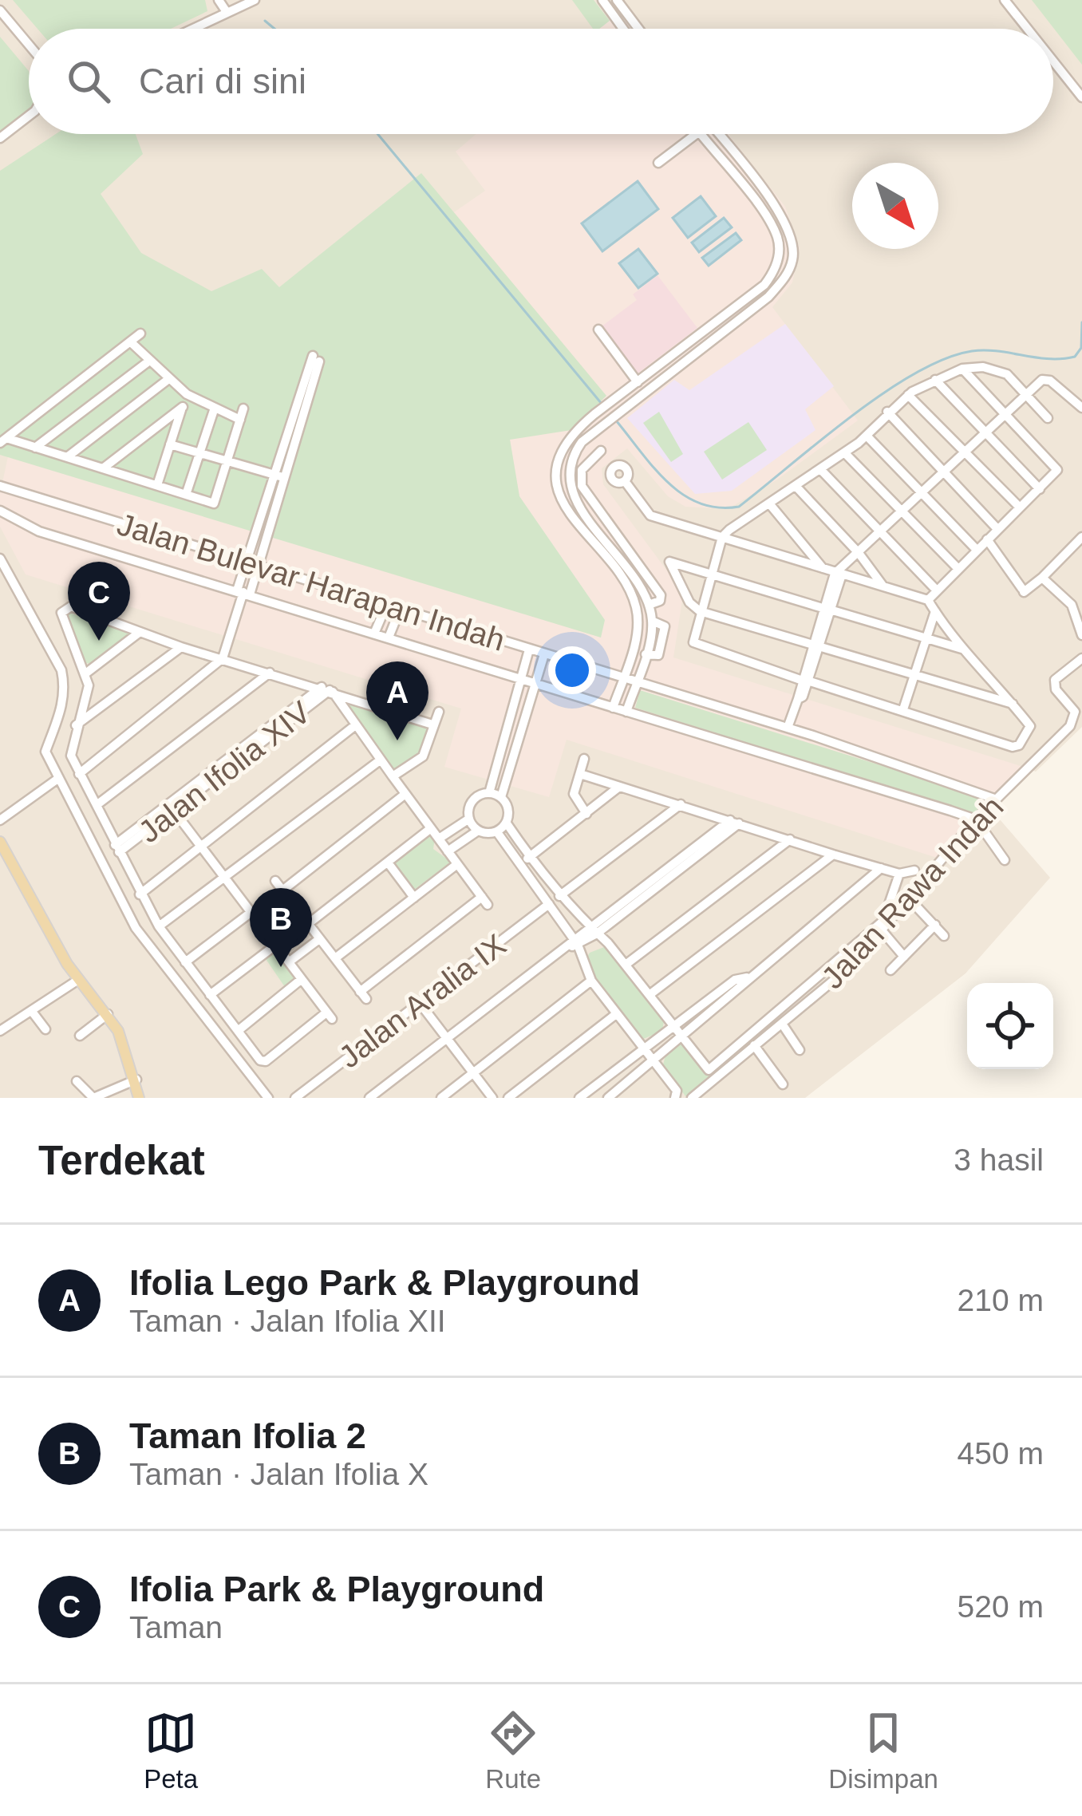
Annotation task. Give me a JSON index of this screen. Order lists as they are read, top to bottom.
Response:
{
  "streets": {
    "street": [
      "Jalan Bulevar Harapan Indah",
      "Jalan Ifolia XIV",
      "Jalan Rawa Indah",
      "Jalan Aralia IX"
    ]
  },
  "crossings": [
    ["Jalan Bulevar Harapan Indah", "Jalan Rawa Indah"]
  ],
  "north": "bottom right",
  "page": {
    "search": "Cari di sini",
    "pins": ["C", "A", "B"],
    "heading": ["Terdekat", "3 hasil"],
    "list": [
      {
        "mark": "A",
        "name": "Ifolia Lego Park & Playground",
        "note": "Taman · Jalan Ifolia XII",
        "value": "210 m"
      },
      {
        "mark": "B",
        "name": "Taman Ifolia 2",
        "note": "Taman · Jalan Ifolia X",
        "value": "450 m"
      },
      {
        "mark": "C",
        "name": "Ifolia Park & Playground",
        "note": "Taman",
        "value": "520 m"
      }
    ],
    "nav": ["Peta", "Rute", "Disimpan"]
  }
}
